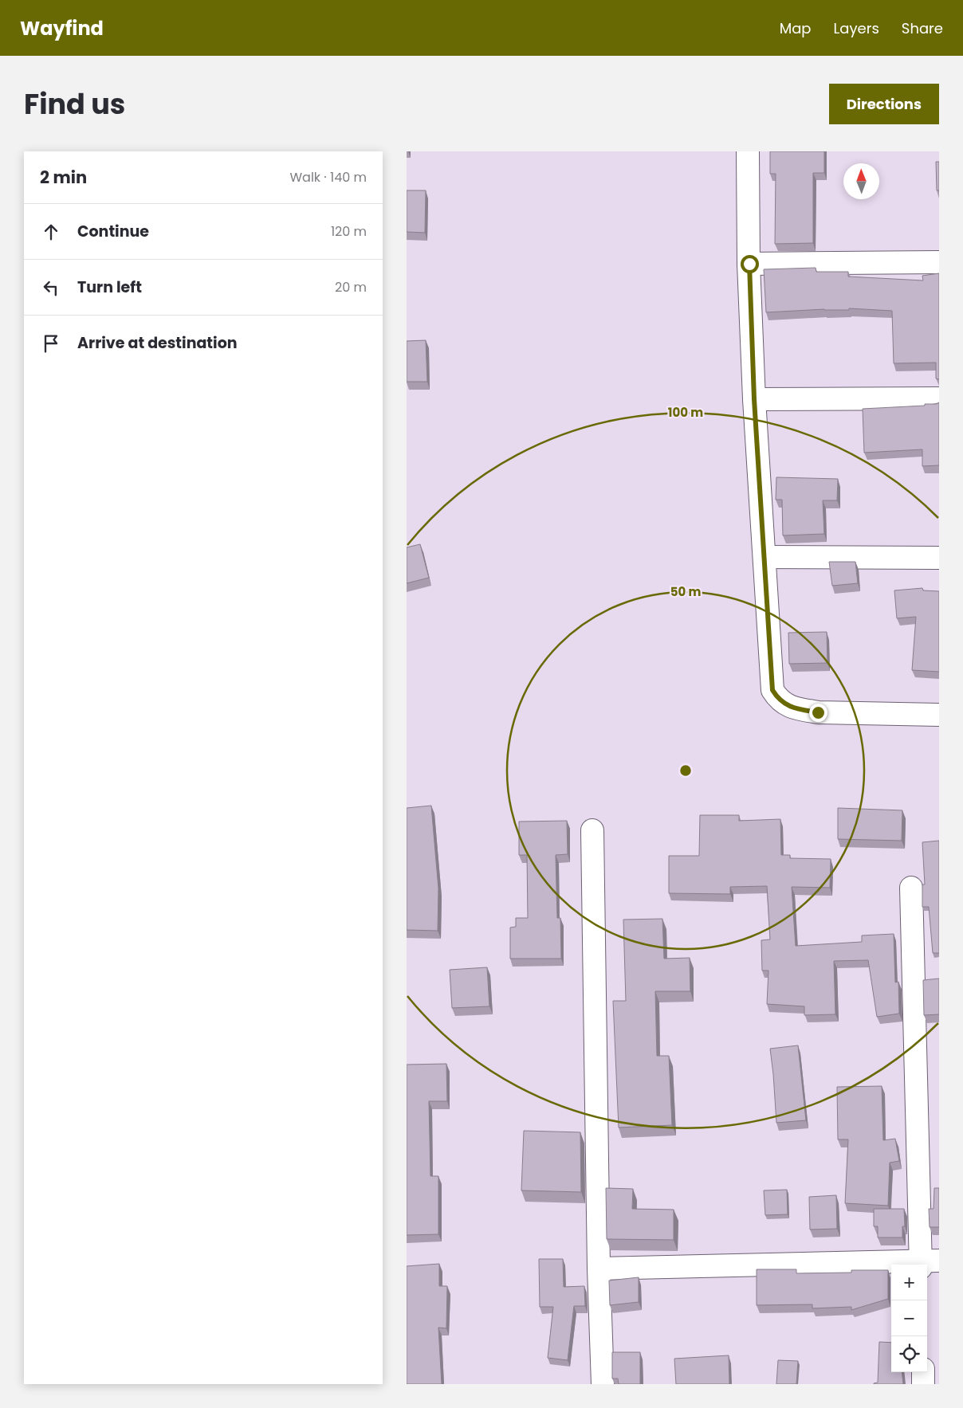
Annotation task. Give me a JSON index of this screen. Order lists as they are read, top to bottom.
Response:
{
  "north": "top",
  "page": {
    "header": "Wayfind",
    "nav": ["Map", "Layers", "Share"],
    "title": "Find us",
    "buttons": "Directions",
    "heading": ["2 min", "Walk · 140 m"],
    "list": [
      ["Continue", "120 m"],
      ["Turn left", "20 m"],
      "Arrive at destination"
    ],
    "map_buttons": ["+", "−"]
  },
  "rings": ["100 m", "50 m"]
}
